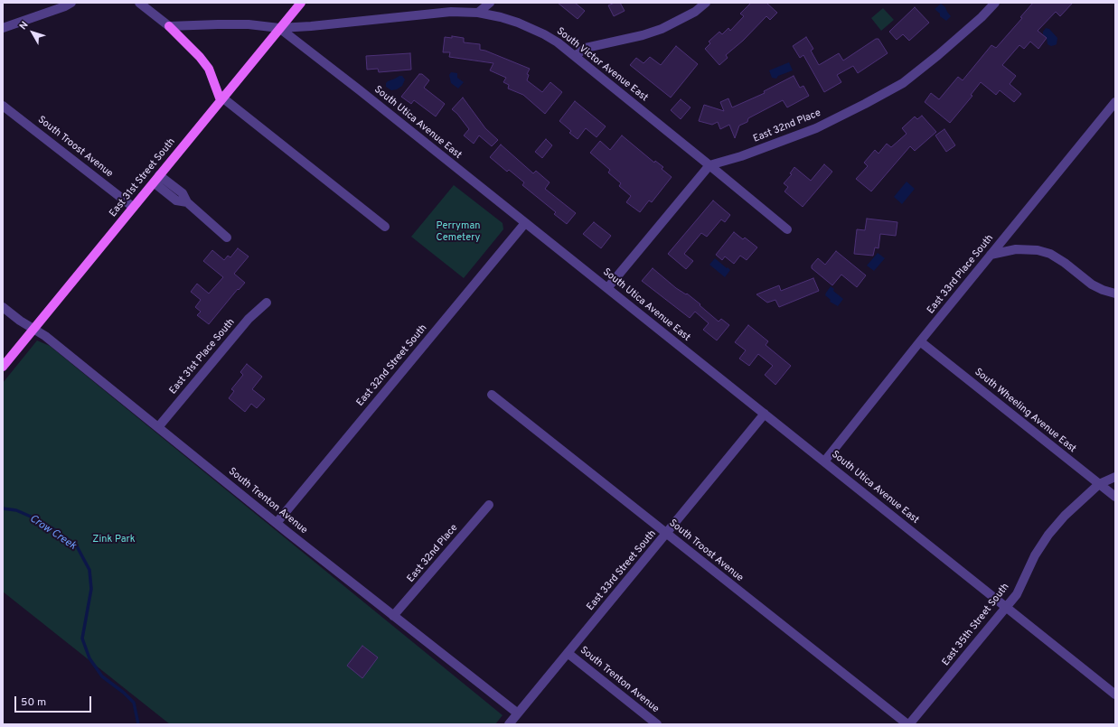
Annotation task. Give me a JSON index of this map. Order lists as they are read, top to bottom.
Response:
{
  "streets": {
    "main road": ["East 31st Street South"],
    "street": [
      "South Victor Avenue East",
      "South Utica Avenue East",
      "East 32nd Place",
      "South Troost Avenue",
      "East 33rd Place South",
      "East 31st Place South",
      "East 32nd Street South",
      "South Wheeling Avenue East",
      "South Trenton Avenue",
      "East 33rd Street South",
      "East 35th Street South"
    ]
  },
  "crossings": [
    ["South Victor Avenue East", "South Utica Avenue East"],
    ["South Victor Avenue East", "East 32nd Place"],
    ["South Victor Avenue East", "East 31st Street South"],
    ["South Utica Avenue East", "East 31st Street South"],
    ["South Utica Avenue East", "East 33rd Place South"],
    ["South Utica Avenue East", "East 32nd Street South"],
    ["South Utica Avenue East", "East 33rd Street South"],
    ["South Utica Avenue East", "East 35th Street South"],
    ["East 32nd Place", "South Trenton Avenue"],
    ["South Troost Avenue", "East 31st Street South"],
    ["South Troost Avenue", "East 33rd Street South"],
    ["South Troost Avenue", "East 35th Street South"],
    ["East 31st Street South", "South Trenton Avenue"],
    ["East 33rd Place South", "South Wheeling Avenue East"],
    ["East 31st Place South", "South Trenton Avenue"],
    ["East 32nd Street South", "South Trenton Avenue"],
    ["South Wheeling Avenue East", "East 35th Street South"],
    ["South Trenton Avenue", "East 33rd Street South"]
  ],
  "water": ["Crow Creek"],
  "parks": ["Perryman Cemetery", "Zink Park"],
  "scale_bar": "50 m",
  "north": "top left"
}
